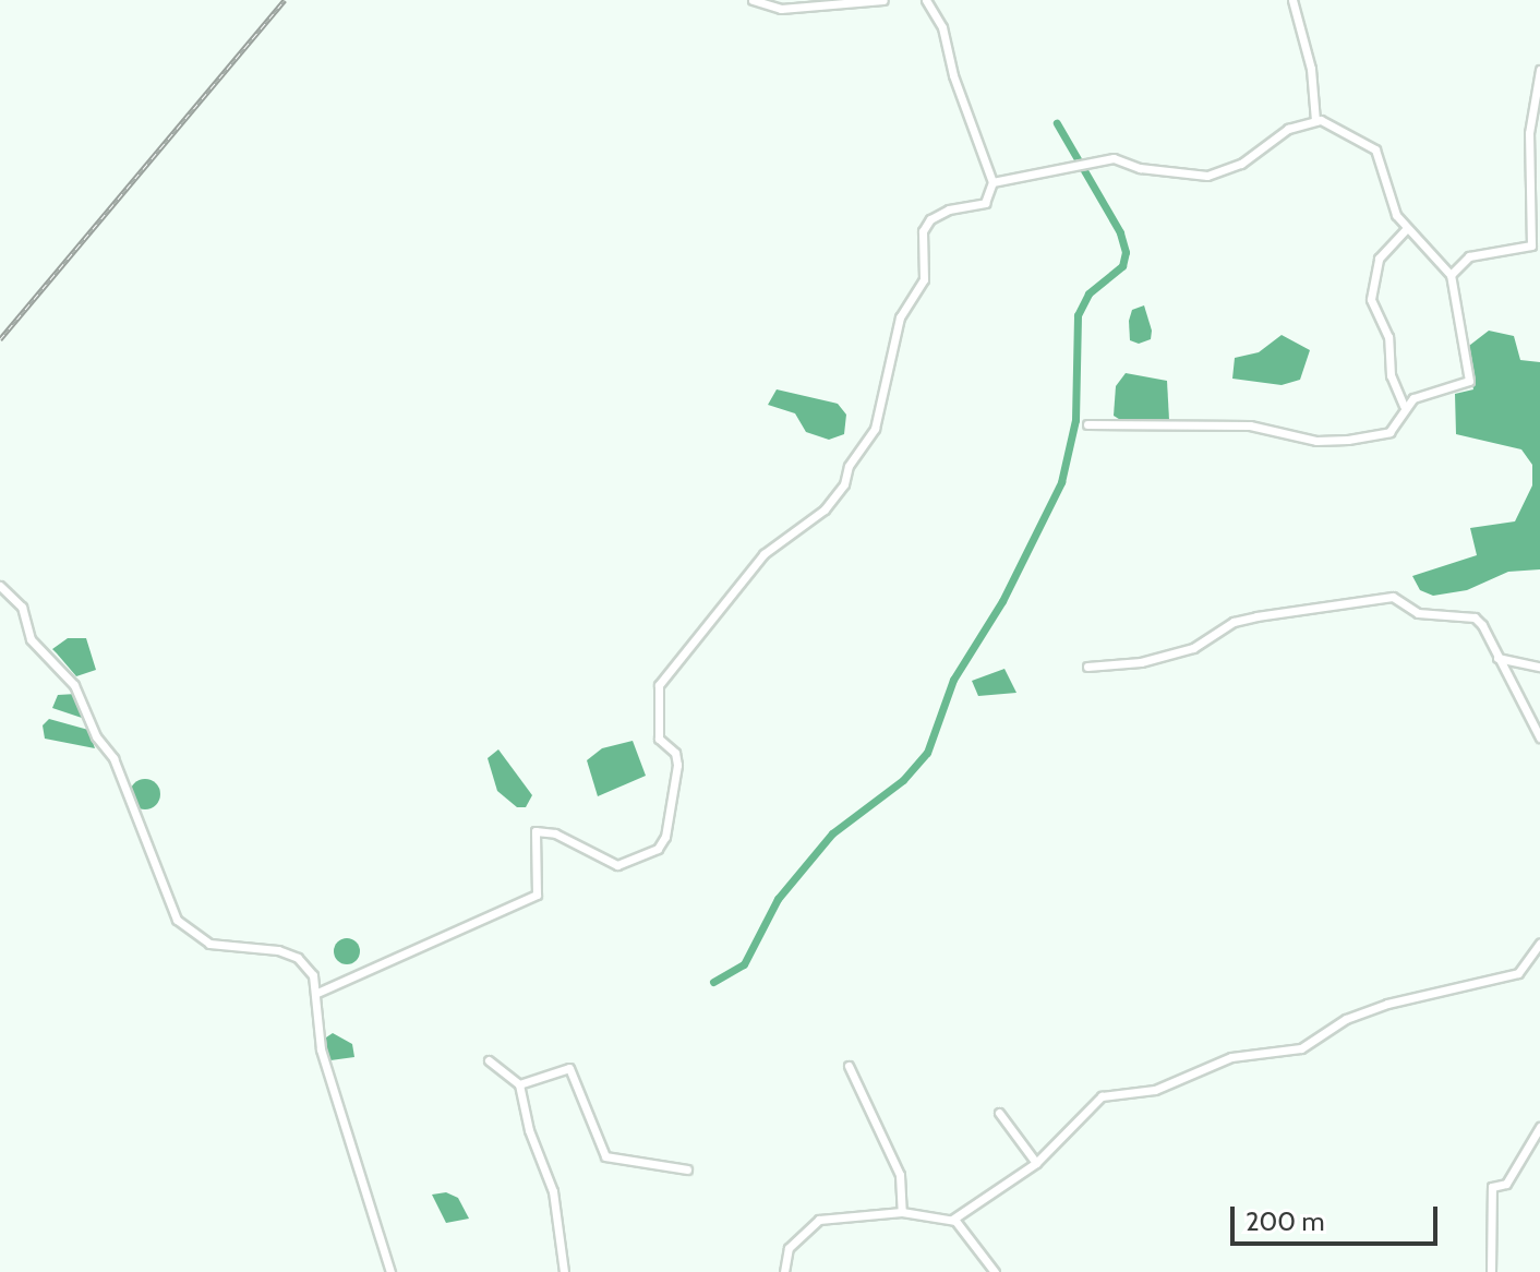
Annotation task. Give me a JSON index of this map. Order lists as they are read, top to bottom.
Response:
{
  "scale_bar": "200 m"
}
